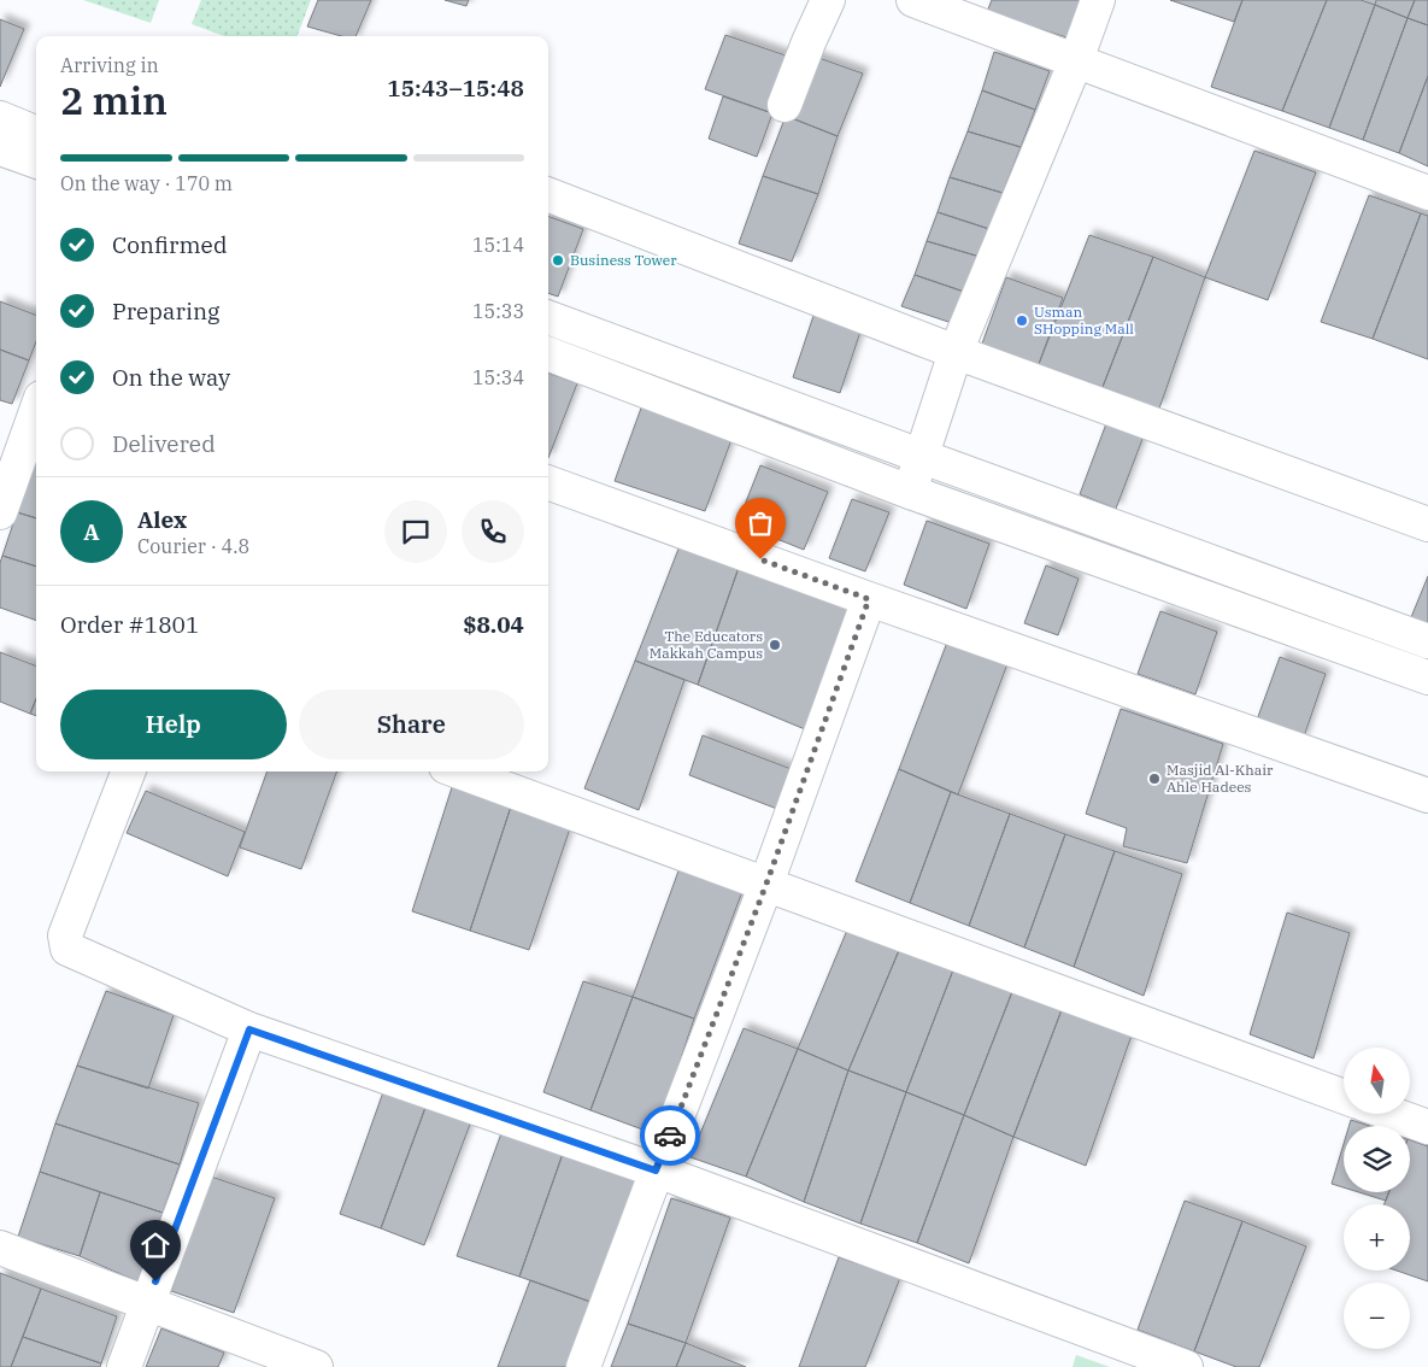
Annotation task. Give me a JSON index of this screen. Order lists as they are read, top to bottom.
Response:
{
  "places": [
    "Business Tower",
    "Usman SHopping Mall",
    "The Educators Makkah Campus",
    "Masjid Al-Khair Ahle Hadees"
  ],
  "north": "top",
  "page": {
    "heading": ["2 min", "Arriving in", "15:43–15:48"],
    "panel": [
      "Alex",
      "Courier · 4.8",
      "Order #1801",
      "$8.04"
    ],
    "bar": "On the way · 170 m",
    "list": [
      ["Confirmed", "15:14"],
      ["Preparing", "15:33"],
      ["On the way", "15:34"],
      "Delivered"
    ],
    "round": "A",
    "buttons": ["Help", "Share"],
    "map_buttons": ["+", "−"]
  }
}
